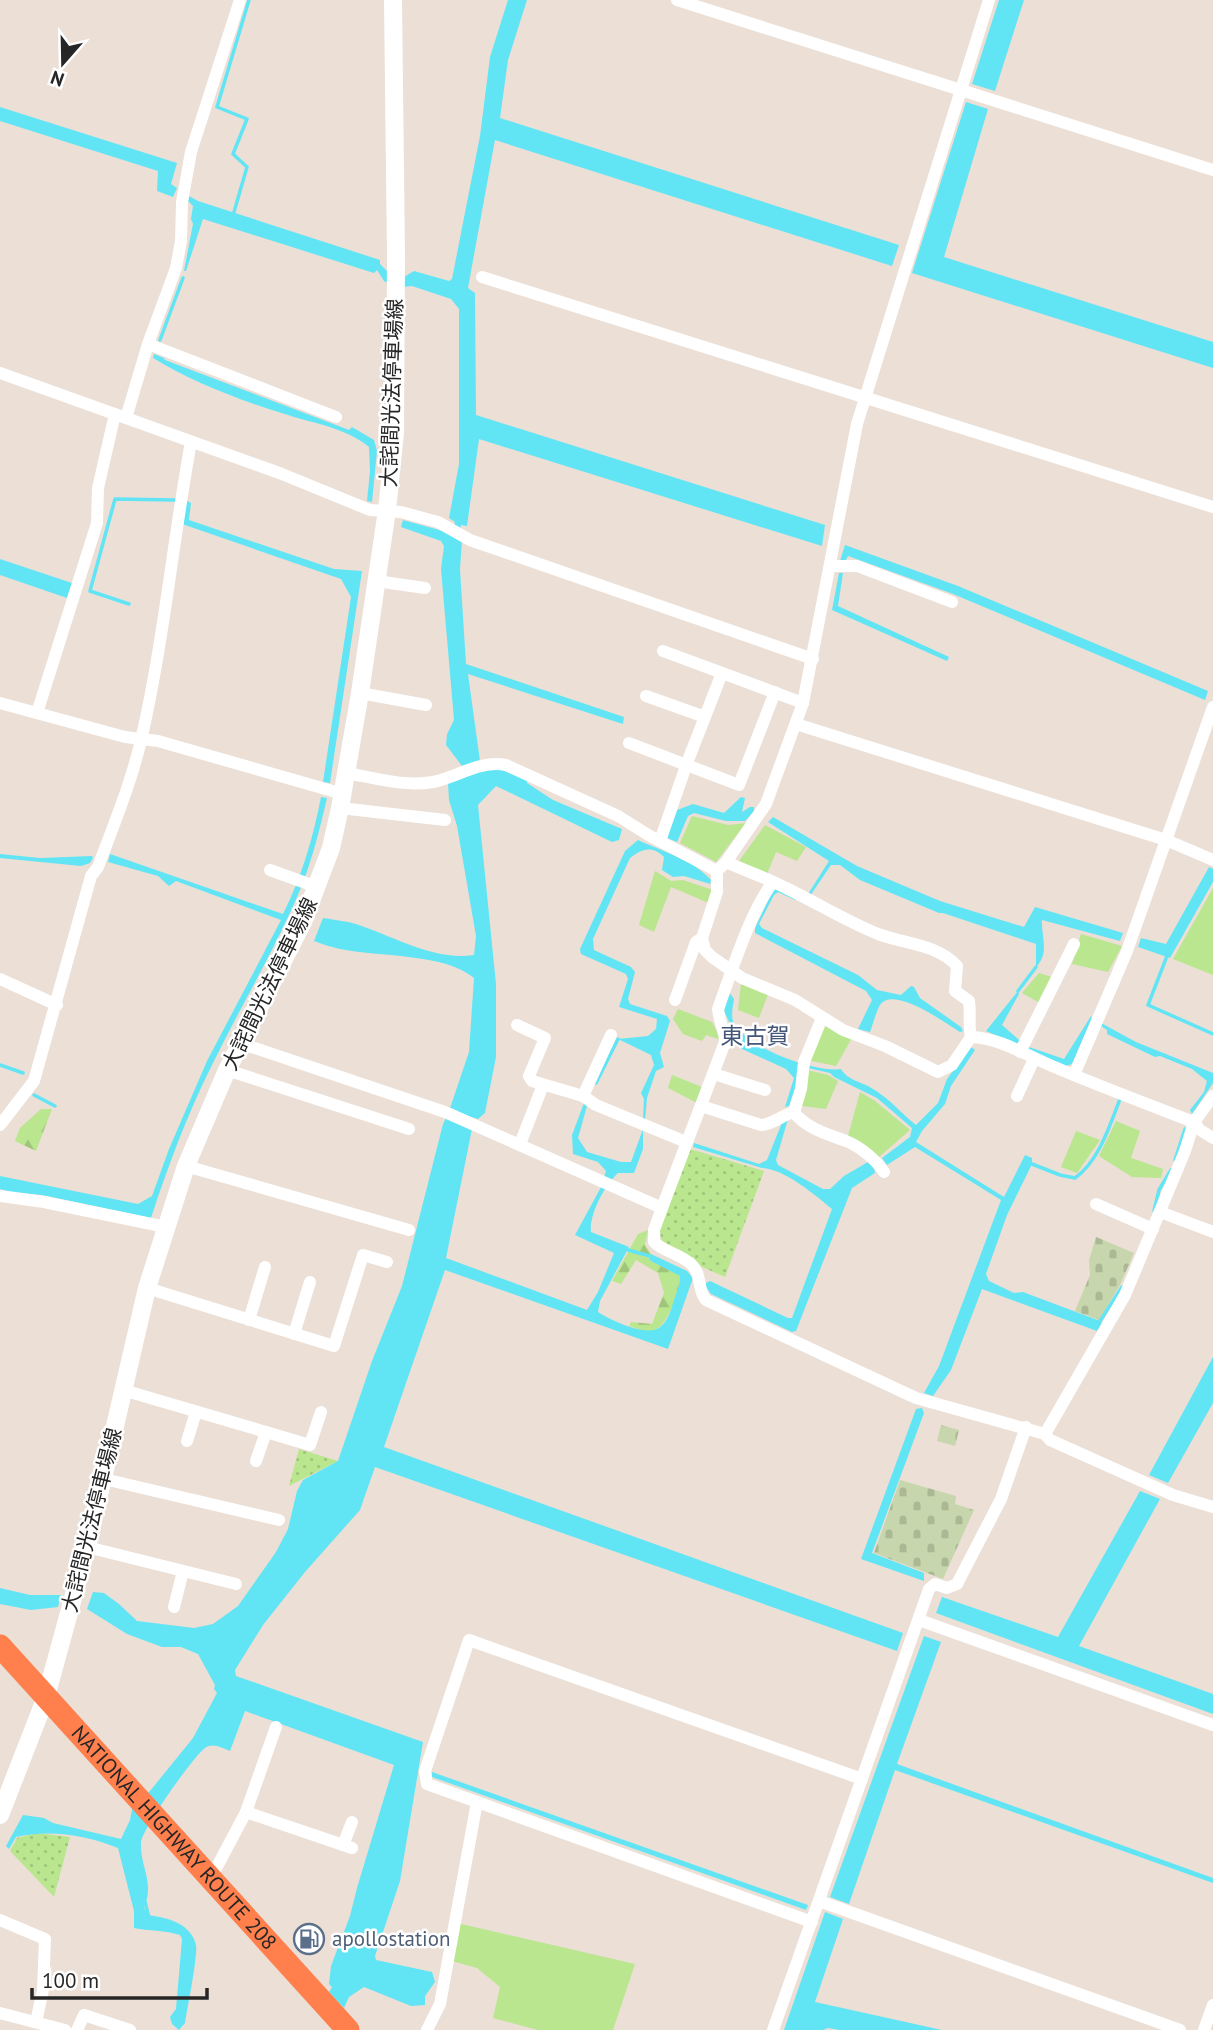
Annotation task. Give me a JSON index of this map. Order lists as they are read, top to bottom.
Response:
{
  "streets": {
    "highway": ["NATIONAL HIGHWAY ROUTE 208"],
    "main road": ["大詫間光法停車場線"]
  },
  "crossings": [
    ["大詫間光法停車場線", "NATIONAL HIGHWAY ROUTE 208"]
  ],
  "districts": ["東古賀"],
  "places": {
    "fuel station": ["apollostation"]
  },
  "scale_bar": "100 m",
  "north": "bottom"
}
